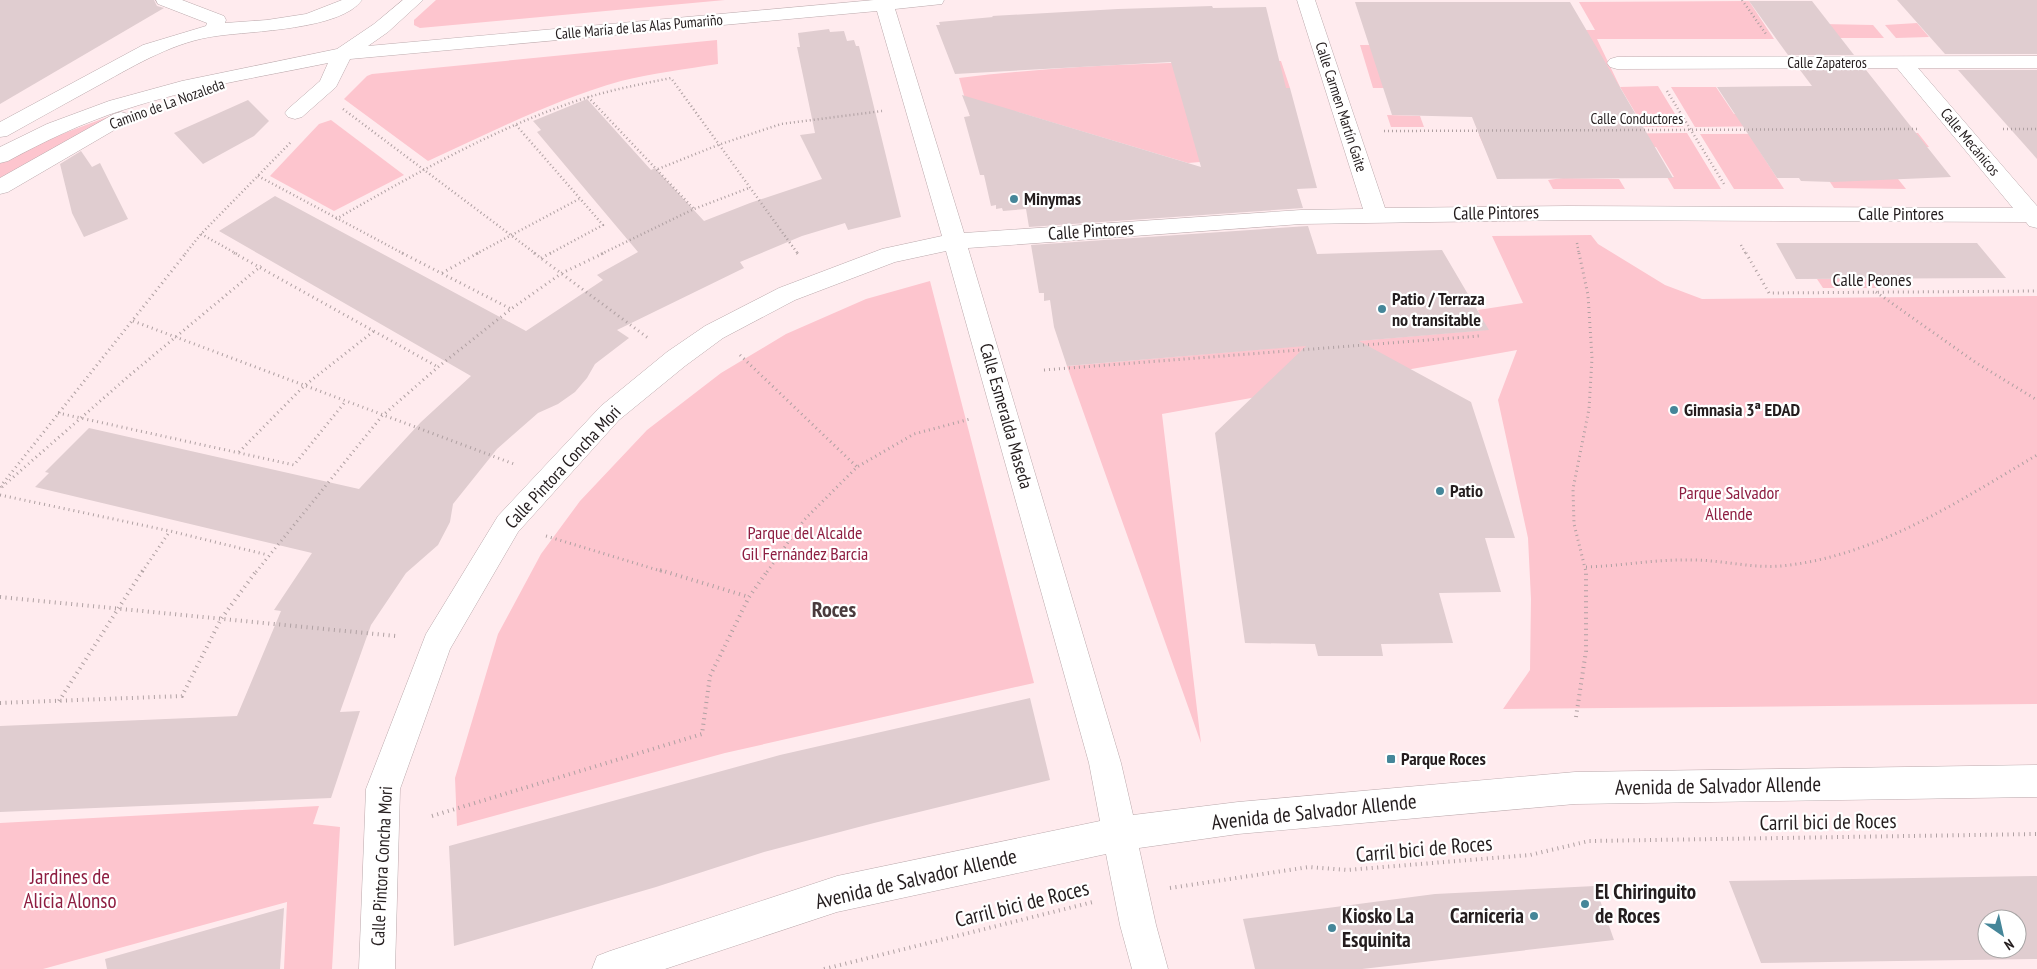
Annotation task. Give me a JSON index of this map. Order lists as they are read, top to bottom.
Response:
{
  "streets": {
    "street": [
      "Calle María de las Alas Pumariño",
      "Calle Zapateros",
      "Camino de La Nozaleda",
      "Calle Carmen Martín Gaite",
      "Calle Mecánicos",
      "Calle Pintores",
      "Calle Esmeralda Maseda",
      "Calle Pintora Concha Mori",
      "Avenida de Salvador Allende"
    ],
    "path": ["Calle Conductores", "Calle Peones", "Carril bici de Roces"]
  },
  "crossings": [
    ["Calle María de las Alas Pumariño", "Camino de La Nozaleda"],
    ["Calle María de las Alas Pumariño", "Calle Esmeralda Maseda"],
    ["Calle Zapateros", "Calle Mecánicos"],
    ["Calle Carmen Martín Gaite", "Calle Conductores"],
    ["Calle Carmen Martín Gaite", "Calle Pintores"],
    ["Calle Mecánicos", "Calle Pintores"],
    ["Calle Pintores", "Calle Esmeralda Maseda"],
    ["Calle Pintores", "Calle Pintora Concha Mori"],
    ["Calle Esmeralda Maseda", "Calle Pintora Concha Mori"],
    ["Calle Esmeralda Maseda", "Avenida de Salvador Allende"],
    ["Calle Esmeralda Maseda", "Carril bici de Roces"]
  ],
  "districts": ["Roces"],
  "parks": ["Parque Salvador Allende", "Parque del Alcalde Gil Fernández Barcia", "Jardines de Alicia Alonso"],
  "places": {
    "other": [
      "Minymas",
      "Patio / Terraza no transitable",
      "Gimnasia 3ª EDAD",
      "Patio",
      "El Chiringuito de Roces",
      "Carniceria",
      "Kiosko La Esquinita"
    ],
    "transit": ["Parque Roces"]
  },
  "north": "bottom right"
}
